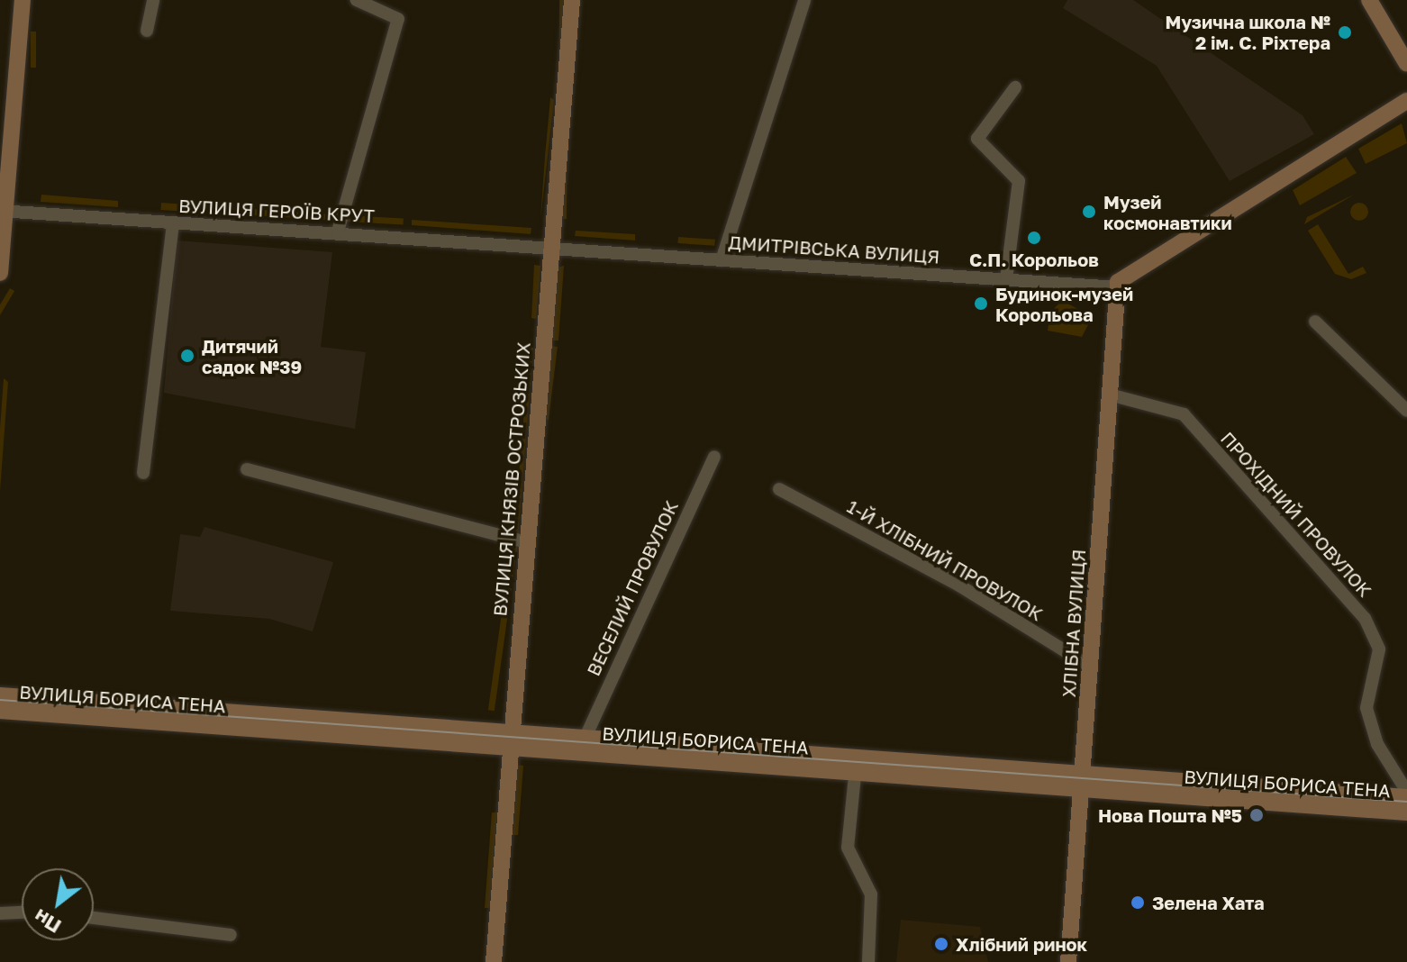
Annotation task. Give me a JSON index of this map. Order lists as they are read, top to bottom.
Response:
{
  "streets": {
    "street": [
      "ВУЛИЦЯ ГЕРОЇВ КРУТ",
      "ДМИТРІВСЬКА ВУЛИЦЯ",
      "ВУЛИЦЯ КНЯЗІВ ОСТРОЗЬКИХ",
      "ПРОХІДНИЙ ПРОВУЛОК",
      "1-Й ХЛІБНИЙ ПРОВУЛОК",
      "ВЕСЕЛИЙ ПРОВУЛОК",
      "ХЛІБНА ВУЛИЦЯ",
      "ВУЛИЦЯ БОРИСА ТЕНА"
    ]
  },
  "crossings": [
    ["ВУЛИЦЯ ГЕРОЇВ КРУТ", "ДМИТРІВСЬКА ВУЛИЦЯ"],
    ["ВУЛИЦЯ ГЕРОЇВ КРУТ", "ВУЛИЦЯ КНЯЗІВ ОСТРОЗЬКИХ"],
    ["ДМИТРІВСЬКА ВУЛИЦЯ", "ВУЛИЦЯ КНЯЗІВ ОСТРОЗЬКИХ"],
    ["ДМИТРІВСЬКА ВУЛИЦЯ", "ХЛІБНА ВУЛИЦЯ"],
    ["ВУЛИЦЯ КНЯЗІВ ОСТРОЗЬКИХ", "ВУЛИЦЯ БОРИСА ТЕНА"],
    ["ПРОХІДНИЙ ПРОВУЛОК", "ХЛІБНА ВУЛИЦЯ"],
    ["ПРОХІДНИЙ ПРОВУЛОК", "ВУЛИЦЯ БОРИСА ТЕНА"],
    ["1-Й ХЛІБНИЙ ПРОВУЛОК", "ХЛІБНА ВУЛИЦЯ"],
    ["ВЕСЕЛИЙ ПРОВУЛОК", "ВУЛИЦЯ БОРИСА ТЕНА"],
    ["ХЛІБНА ВУЛИЦЯ", "ВУЛИЦЯ БОРИСА ТЕНА"]
  ],
  "places": [
    "Музична школа № 2 ім. С. Ріхтера",
    "Музей космонавтики",
    "С.П. Корольов",
    "Будинок-музей Корольова",
    "Дитячий садок №39",
    "Нова Пошта №5",
    "Зелена Хата",
    "Хлібний ринок"
  ],
  "north": "bottom left"
}
